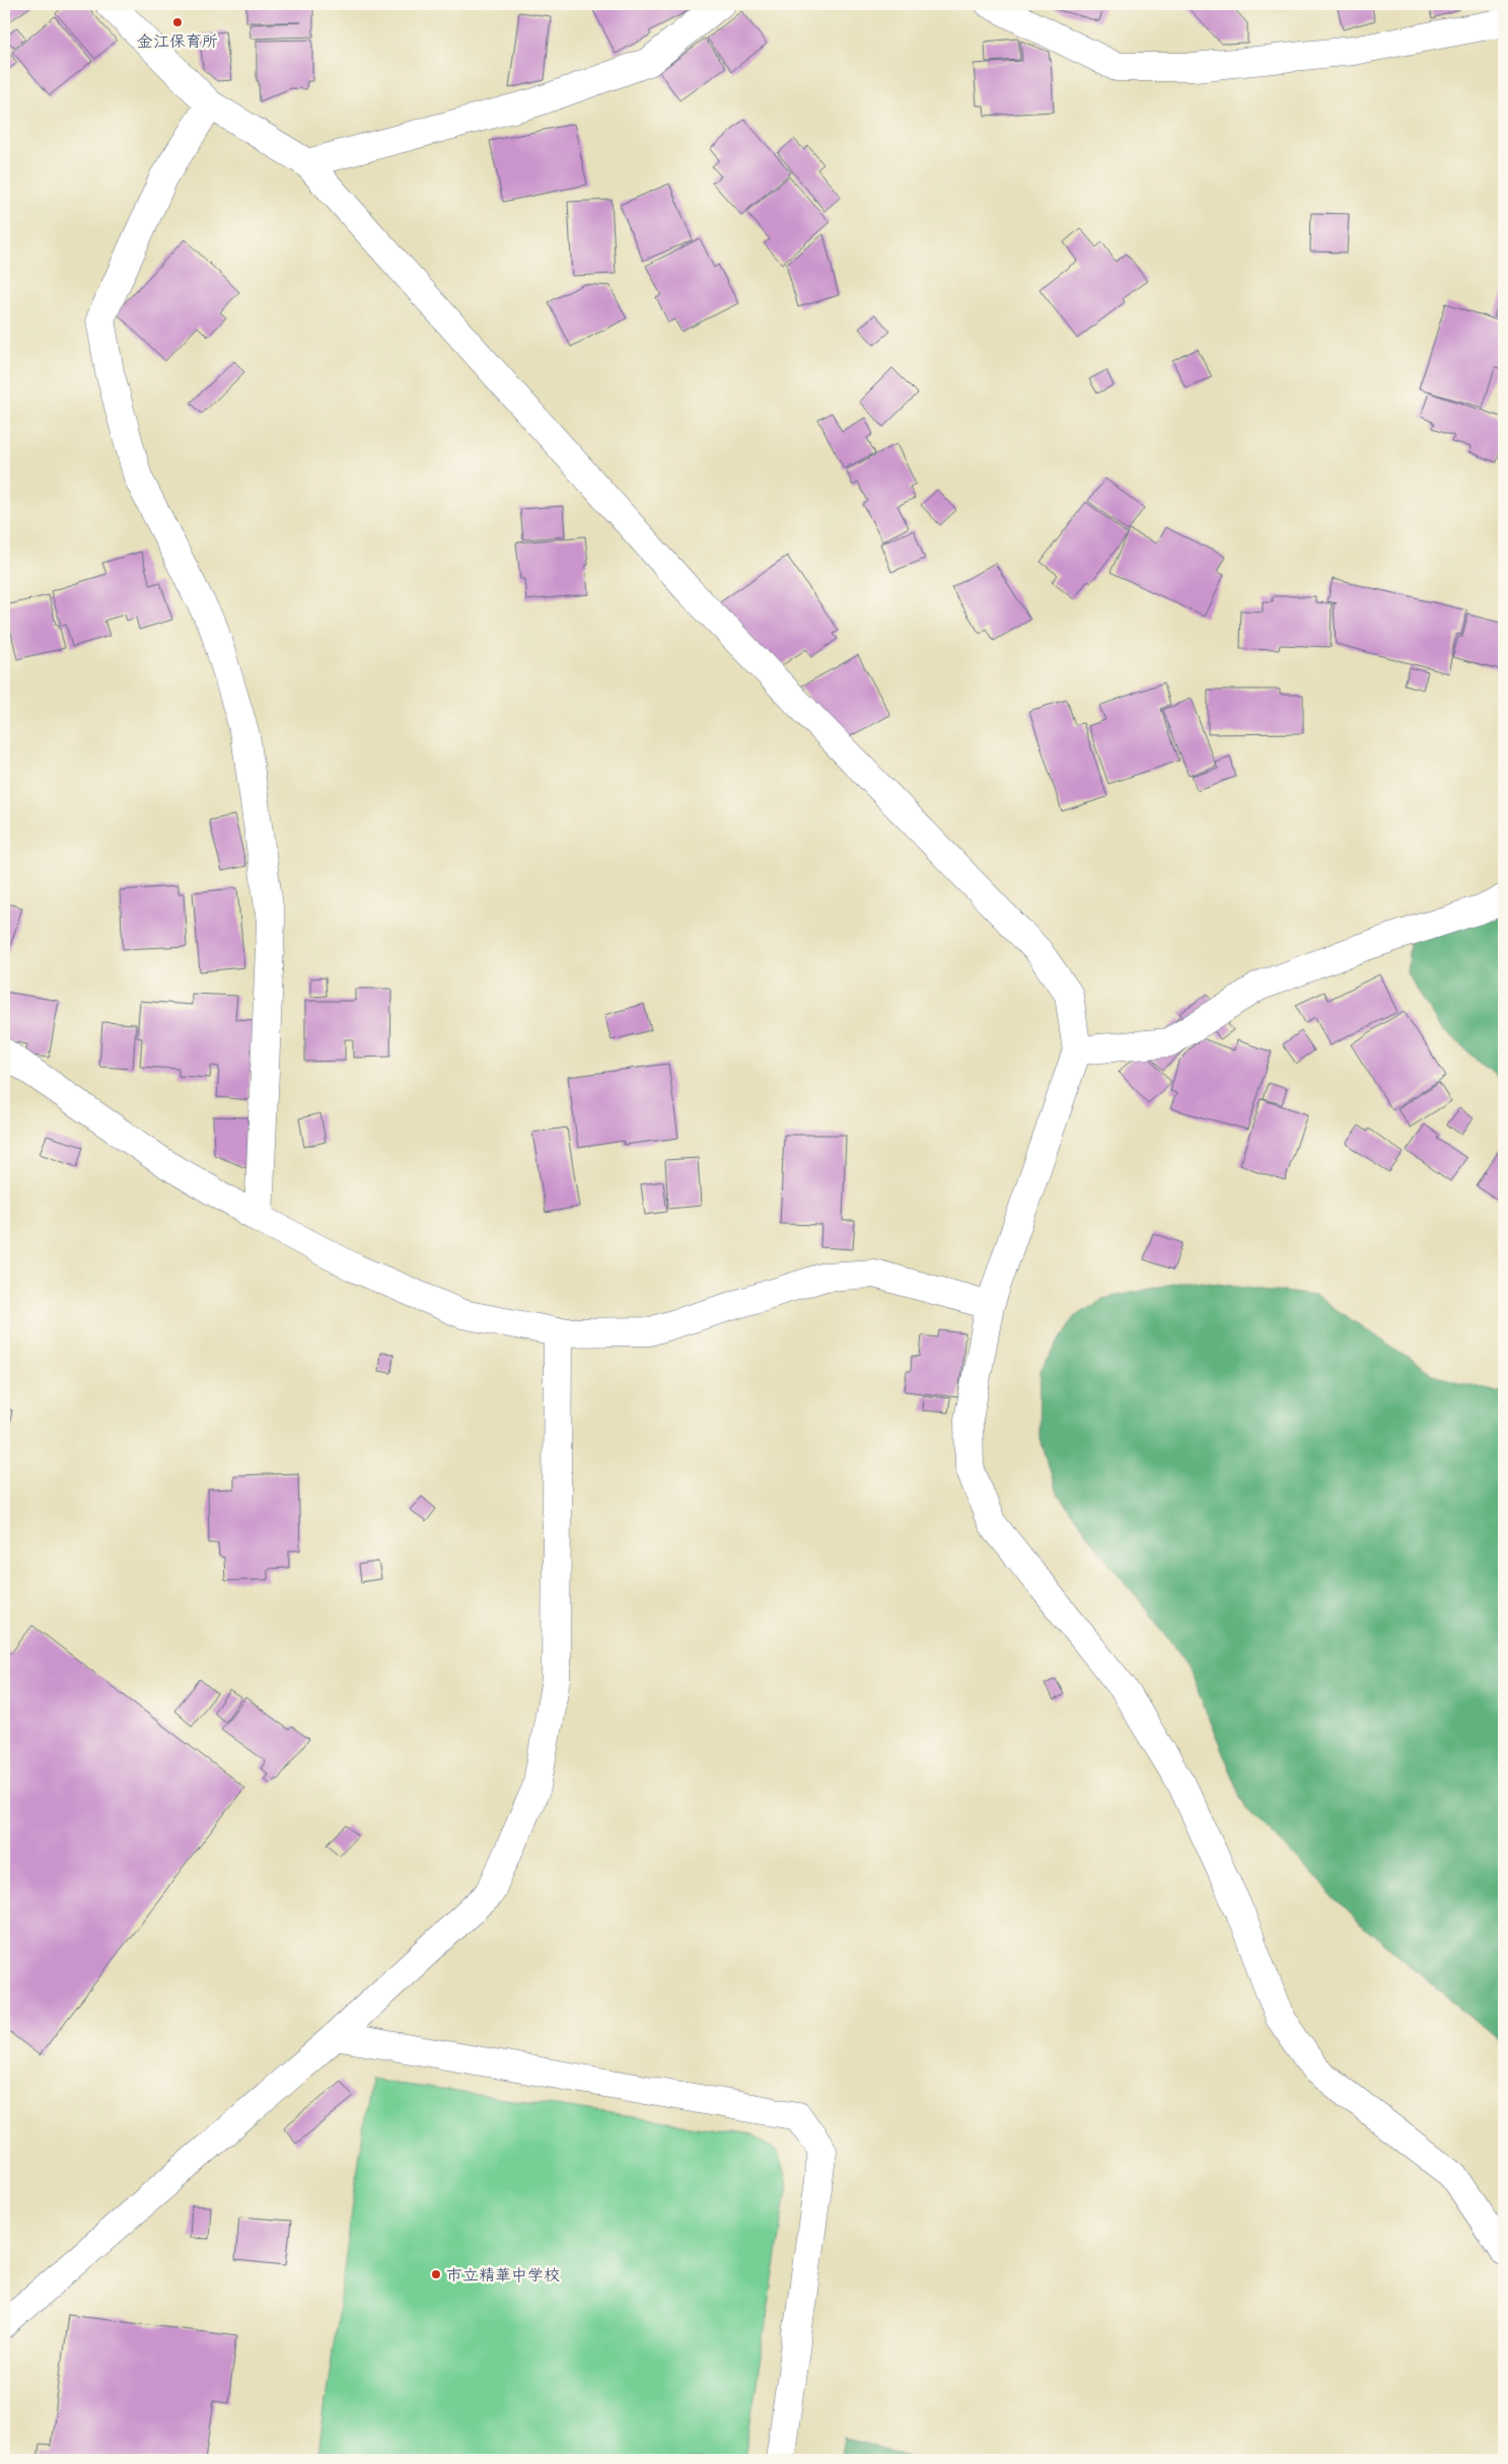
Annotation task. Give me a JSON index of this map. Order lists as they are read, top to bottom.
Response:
{
  "places": ["金江保育所", "市立精華中学校"]
}
